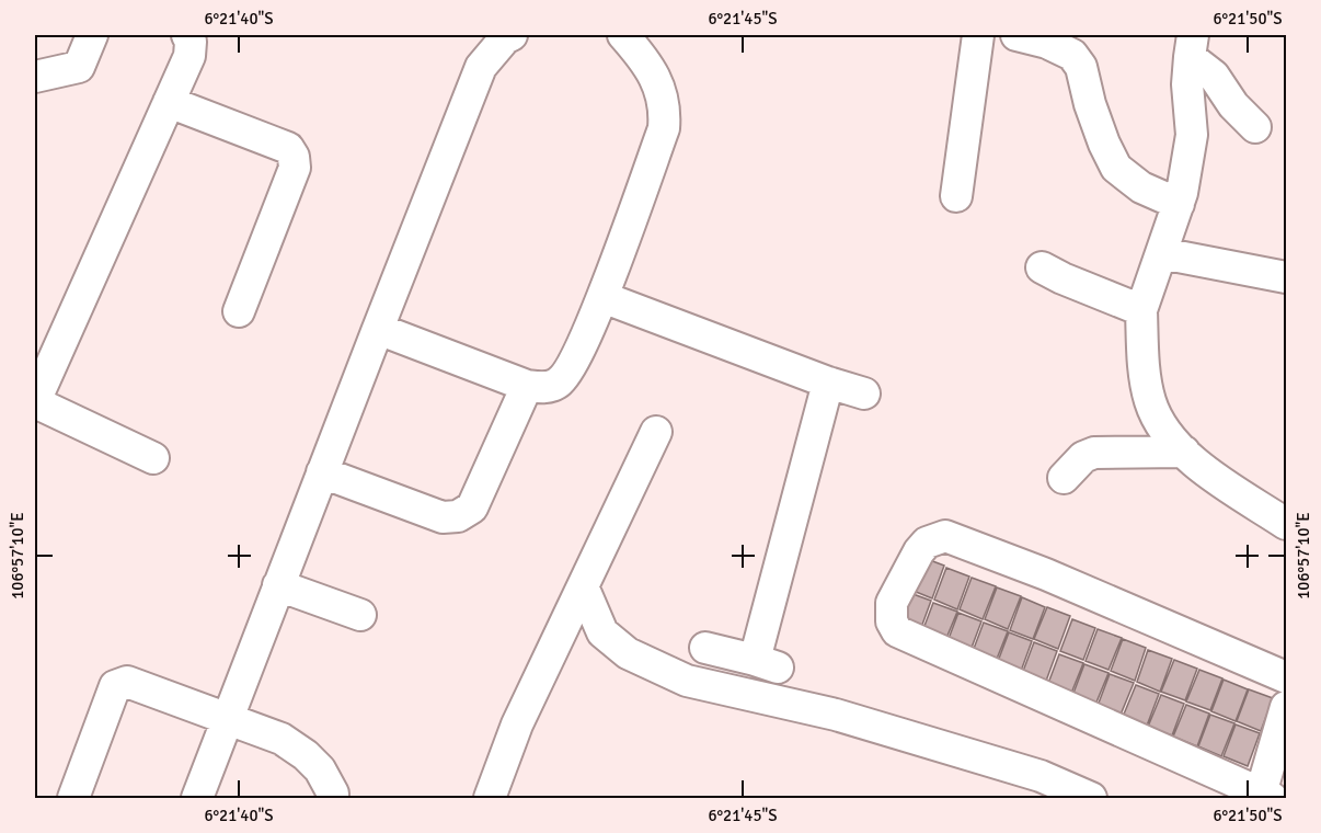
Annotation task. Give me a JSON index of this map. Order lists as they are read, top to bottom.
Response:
{
  "coordinates": [
    "6°21'40\"S",
    "6°21'45\"S",
    "6°21'50\"S",
    "106°57'10\"E"
  ]
}
